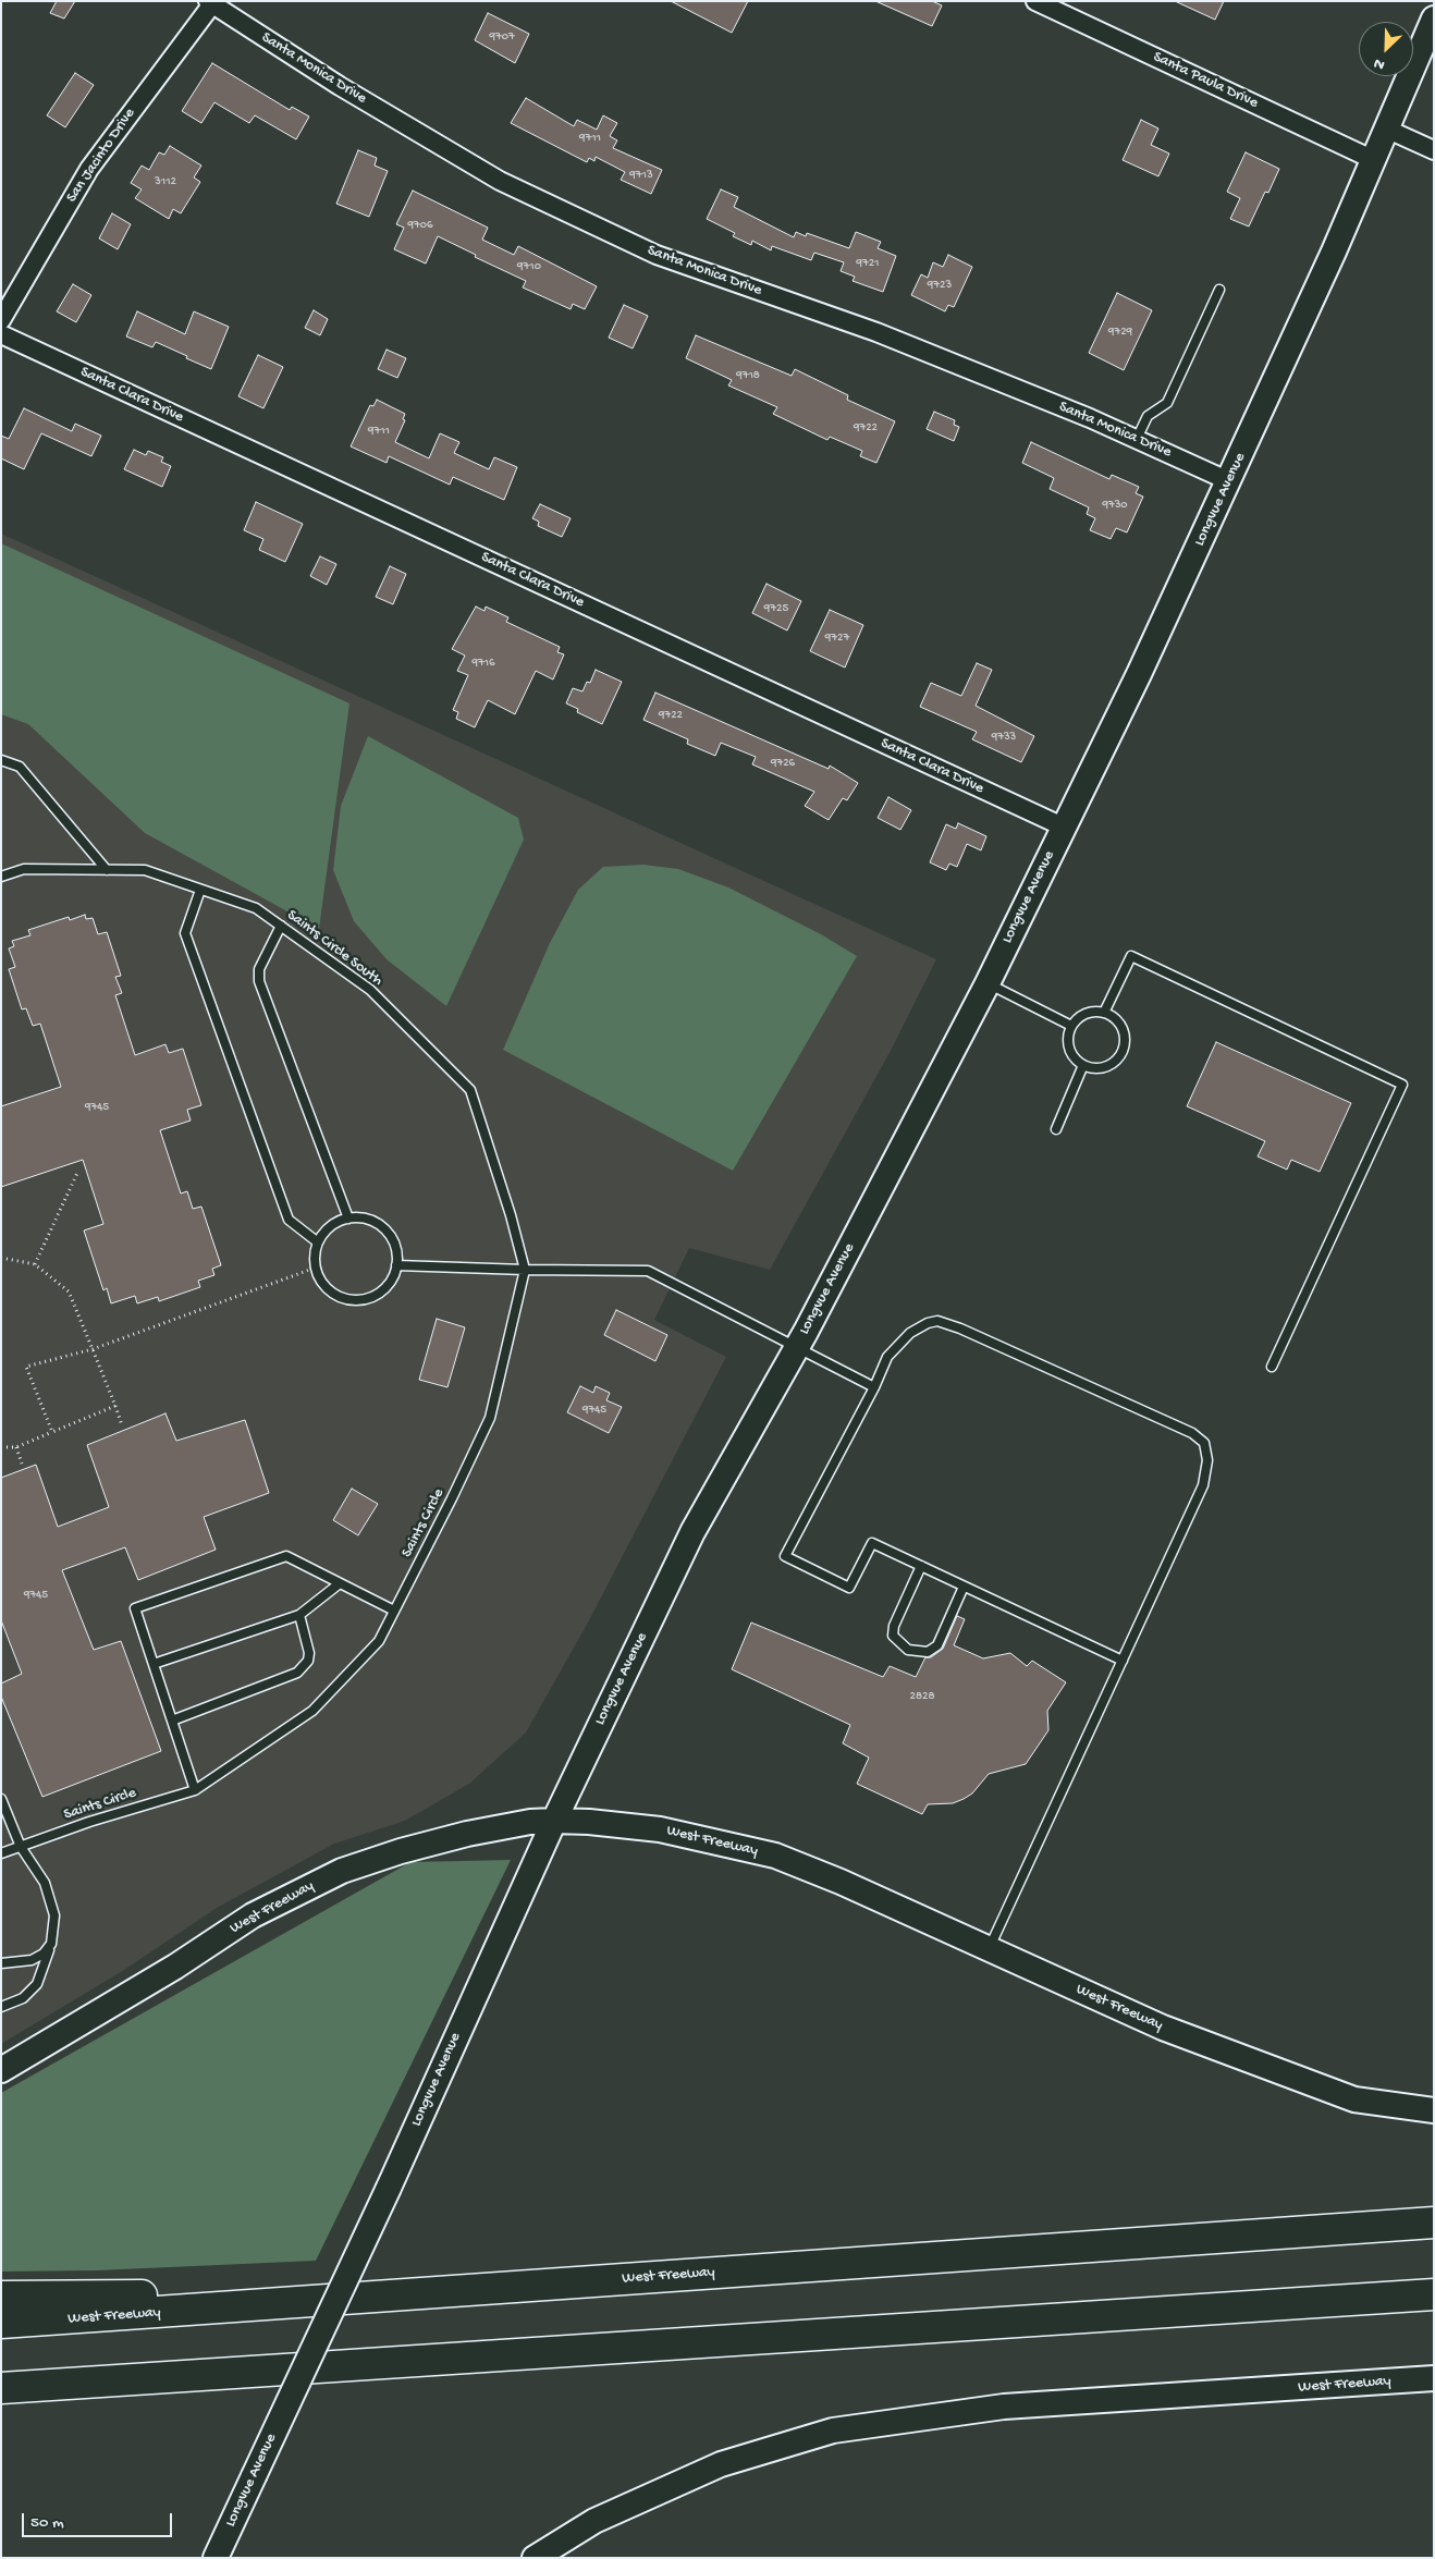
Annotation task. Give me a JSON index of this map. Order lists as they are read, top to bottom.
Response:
{
  "streets": {
    "highway": ["West Freeway"],
    "main road": ["Longvue Avenue"],
    "street": [
      "Santa Monica Drive",
      "Santa Paula Drive",
      "San Jacinto Drive",
      "Santa Clara Drive"
    ],
    "lane": ["Saints Circle South", "Saints Circle"]
  },
  "crossings": [
    ["Santa Monica Drive", "San Jacinto Drive"],
    ["Santa Monica Drive", "Longvue Avenue"],
    ["Santa Paula Drive", "Longvue Avenue"],
    ["Santa Clara Drive", "Longvue Avenue"],
    ["Longvue Avenue", "West Freeway"],
    ["Saints Circle South", "Saints Circle"]
  ],
  "house_numbers": [
    "9707",
    "9711",
    "9713",
    "3112",
    "9706",
    "9721",
    "9710",
    "9723",
    "9729",
    "9718",
    "9722",
    "9711",
    "9730",
    "9725",
    "9727",
    "9716",
    "9722",
    "9733",
    "9726",
    "9745",
    "9745",
    "9745",
    "2828"
  ],
  "scale_bar": "50 m",
  "north": "bottom left"
}
